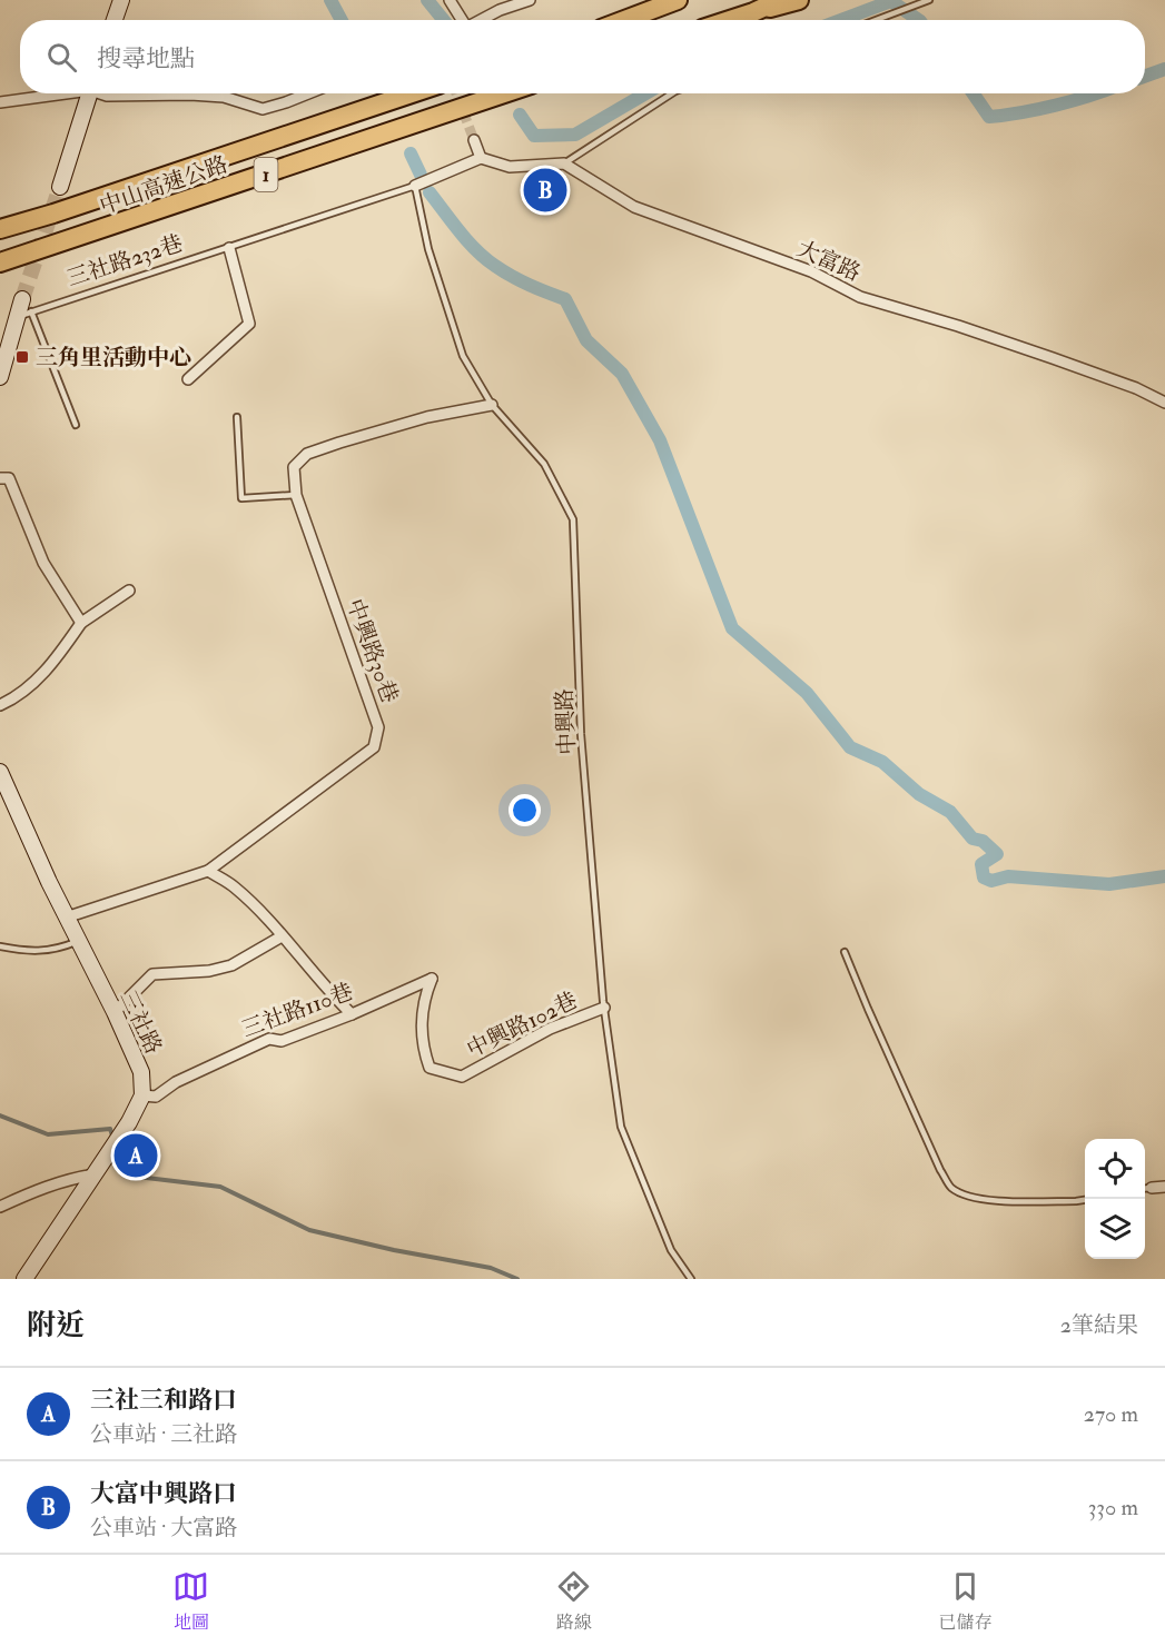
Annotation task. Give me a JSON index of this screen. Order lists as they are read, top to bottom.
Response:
{
  "streets": {
    "highway": ["1", "中山高速公路"],
    "street": [
      "大富路",
      "中興路30巷",
      "三社路110巷",
      "三社路",
      "中興路102巷"
    ],
    "lane": ["三社路232巷", "中興路"]
  },
  "crossings": [
    ["三社路232巷", "中興路"],
    ["中興路30巷", "中興路"],
    ["中興路30巷", "三社路"],
    ["中興路", "中興路102巷"],
    ["三社路110巷", "三社路"],
    ["三社路110巷", "中興路102巷"]
  ],
  "places": {
    "transit": ["三角里活動中心"]
  },
  "page": {
    "search": "搜尋地點",
    "pins": ["B", "A"],
    "heading": ["附近", "2筆結果"],
    "list": [
      {
        "mark": "A",
        "name": "三社三和路口",
        "note": "公車站 · 三社路",
        "value": "270 m"
      },
      {
        "mark": "B",
        "name": "大富中興路口",
        "note": "公車站 · 大富路",
        "value": "330 m"
      }
    ],
    "nav": ["地圖", "路線", "已儲存"]
  }
}
